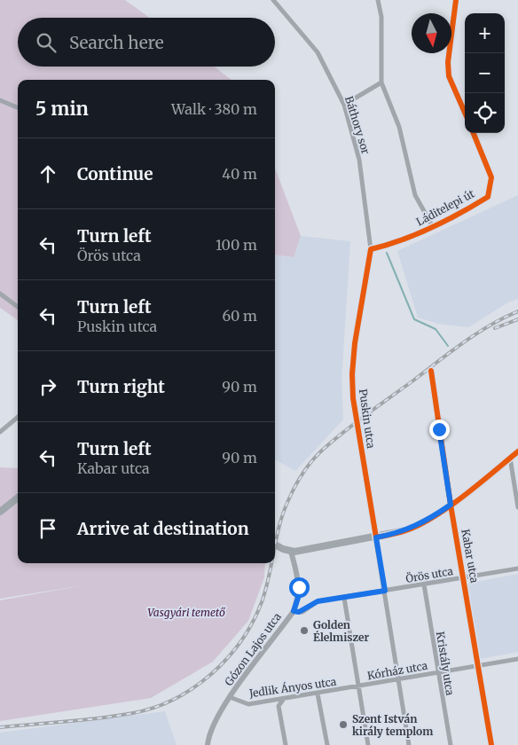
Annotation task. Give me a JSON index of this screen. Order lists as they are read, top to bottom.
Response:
{
  "streets": {
    "street": [
      "Báthory sor",
      "Láditelepi út",
      "Puskin utca",
      "Kabar utca",
      "Örös utca",
      "Gózon Lajos utca",
      "Kristály utca",
      "Kórház utca",
      "Jedlik Ányos utca"
    ]
  },
  "crossings": [
    ["Báthory sor", "Láditelepi út"],
    ["Báthory sor", "Puskin utca"],
    ["Láditelepi út", "Puskin utca"],
    ["Puskin utca", "Örös utca"],
    ["Puskin utca", "Kórház utca"],
    ["Kabar utca", "Örös utca"],
    ["Kabar utca", "Kórház utca"],
    ["Örös utca", "Gózon Lajos utca"],
    ["Örös utca", "Kristály utca"],
    ["Gózon Lajos utca", "Jedlik Ányos utca"],
    ["Kristály utca", "Kórház utca"],
    ["Kórház utca", "Jedlik Ányos utca"]
  ],
  "parks": ["Vasgyári temető"],
  "places": ["Golden Élelmiszer", "Szent István király templom"],
  "north": "bottom",
  "page": {
    "map_buttons": ["+", "−"],
    "search": "Search here",
    "heading": ["5 min", "Walk · 380 m"],
    "list": [
      ["Continue", "40 m"],
      ["Turn left", "Örös utca", "100 m"],
      ["Turn left", "Puskin utca", "60 m"],
      ["Turn right", "90 m"],
      ["Turn left", "Kabar utca", "90 m"],
      "Arrive at destination"
    ]
  }
}
